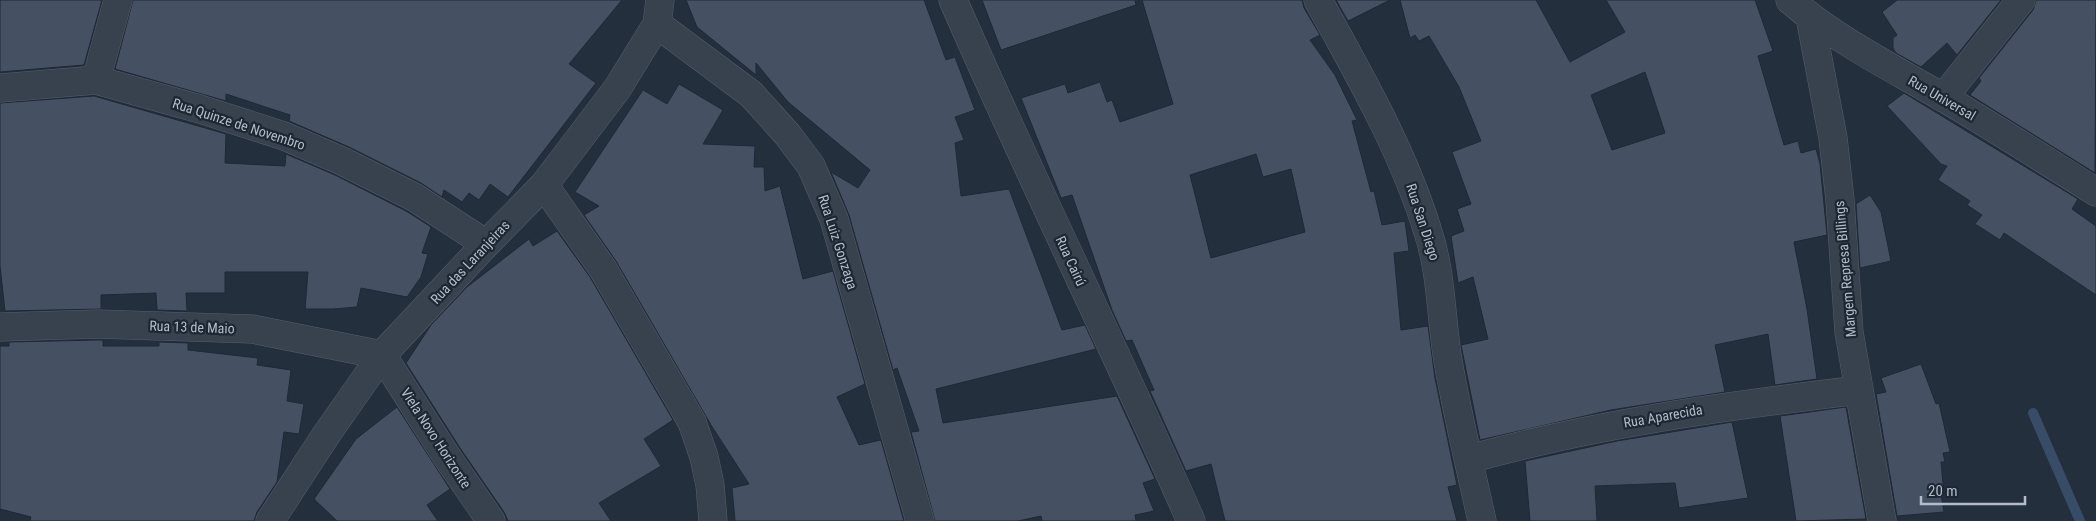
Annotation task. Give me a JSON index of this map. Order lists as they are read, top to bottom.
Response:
{
  "streets": {
    "street": [
      "Rua Universal",
      "Rua Quinze de Novembro",
      "Rua San Diego",
      "Rua Luiz Gonzaga",
      "Rua Cairú",
      "Rua das Laranjeiras",
      "Margem Represa Billings",
      "Rua 13 de Maio",
      "Rua Aparecida",
      "Viela Novo Horizonte"
    ]
  },
  "crossings": [
    ["Rua Universal", "Margem Represa Billings"],
    ["Rua Quinze de Novembro", "Rua das Laranjeiras"],
    ["Rua San Diego", "Rua Aparecida"],
    ["Rua Luiz Gonzaga", "Rua das Laranjeiras"],
    ["Rua das Laranjeiras", "Rua 13 de Maio"],
    ["Rua das Laranjeiras", "Viela Novo Horizonte"],
    ["Margem Represa Billings", "Rua Aparecida"],
    ["Rua 13 de Maio", "Viela Novo Horizonte"]
  ],
  "scale_bar": "20 m"
}
